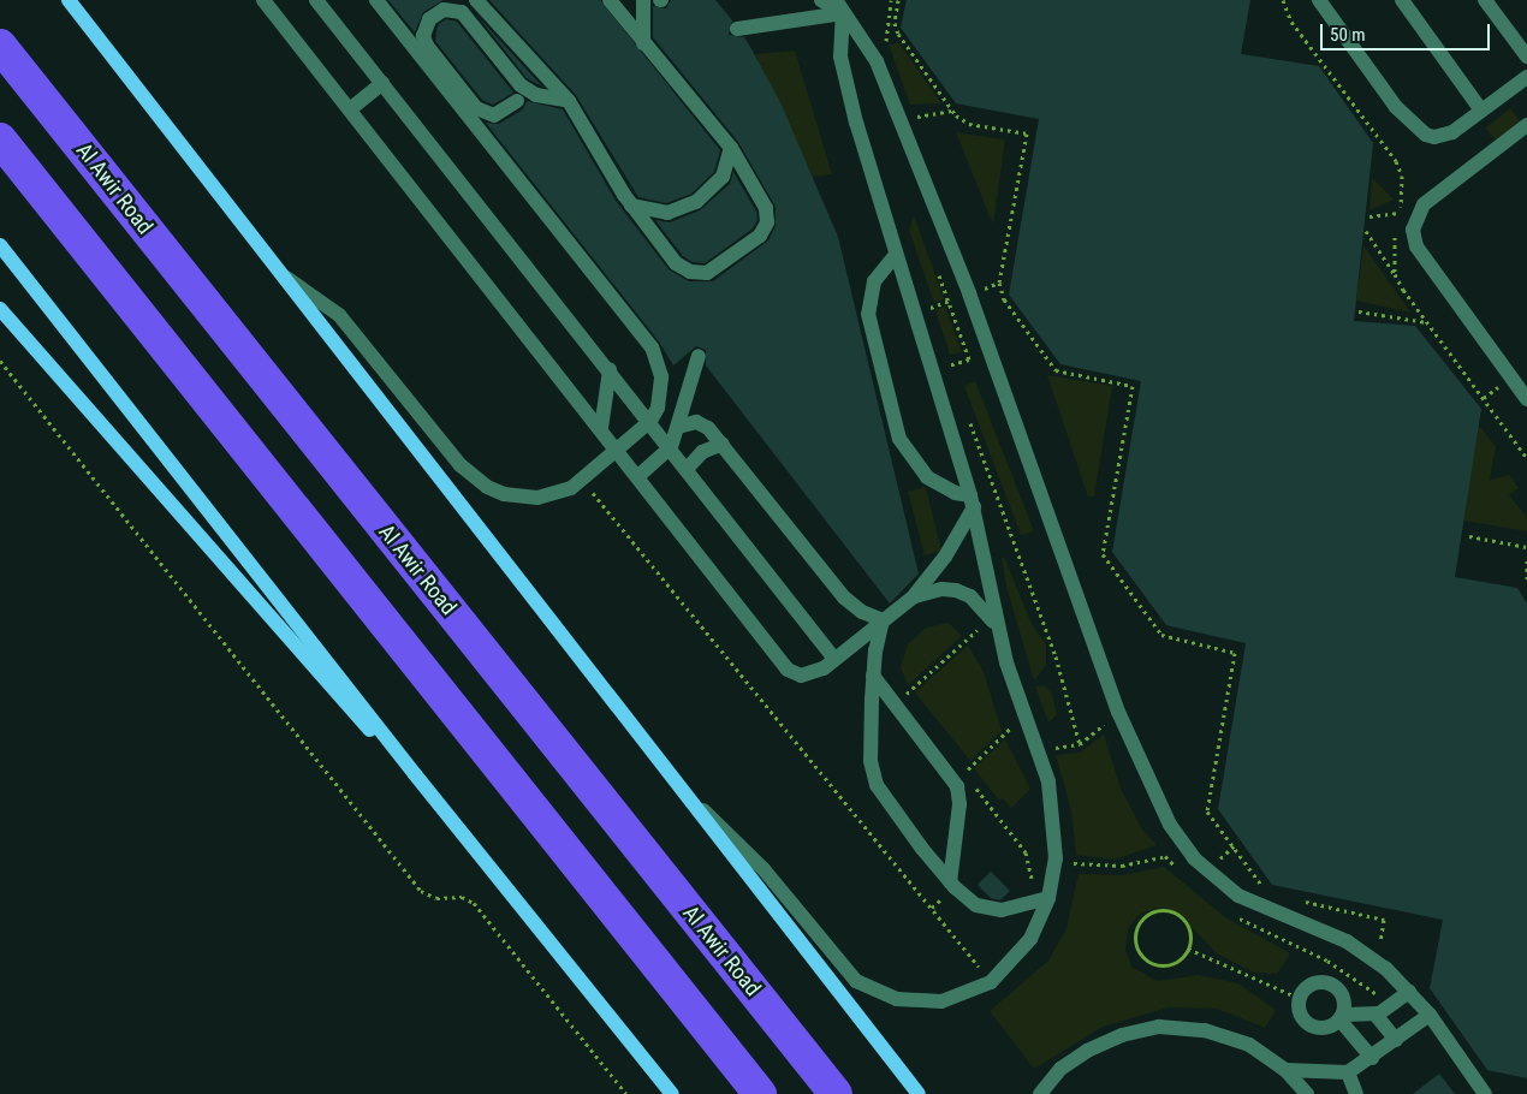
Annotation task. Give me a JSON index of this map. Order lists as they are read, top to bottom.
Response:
{
  "streets": {
    "highway": ["Al Awir Road"]
  },
  "scale_bar": "50 m"
}
